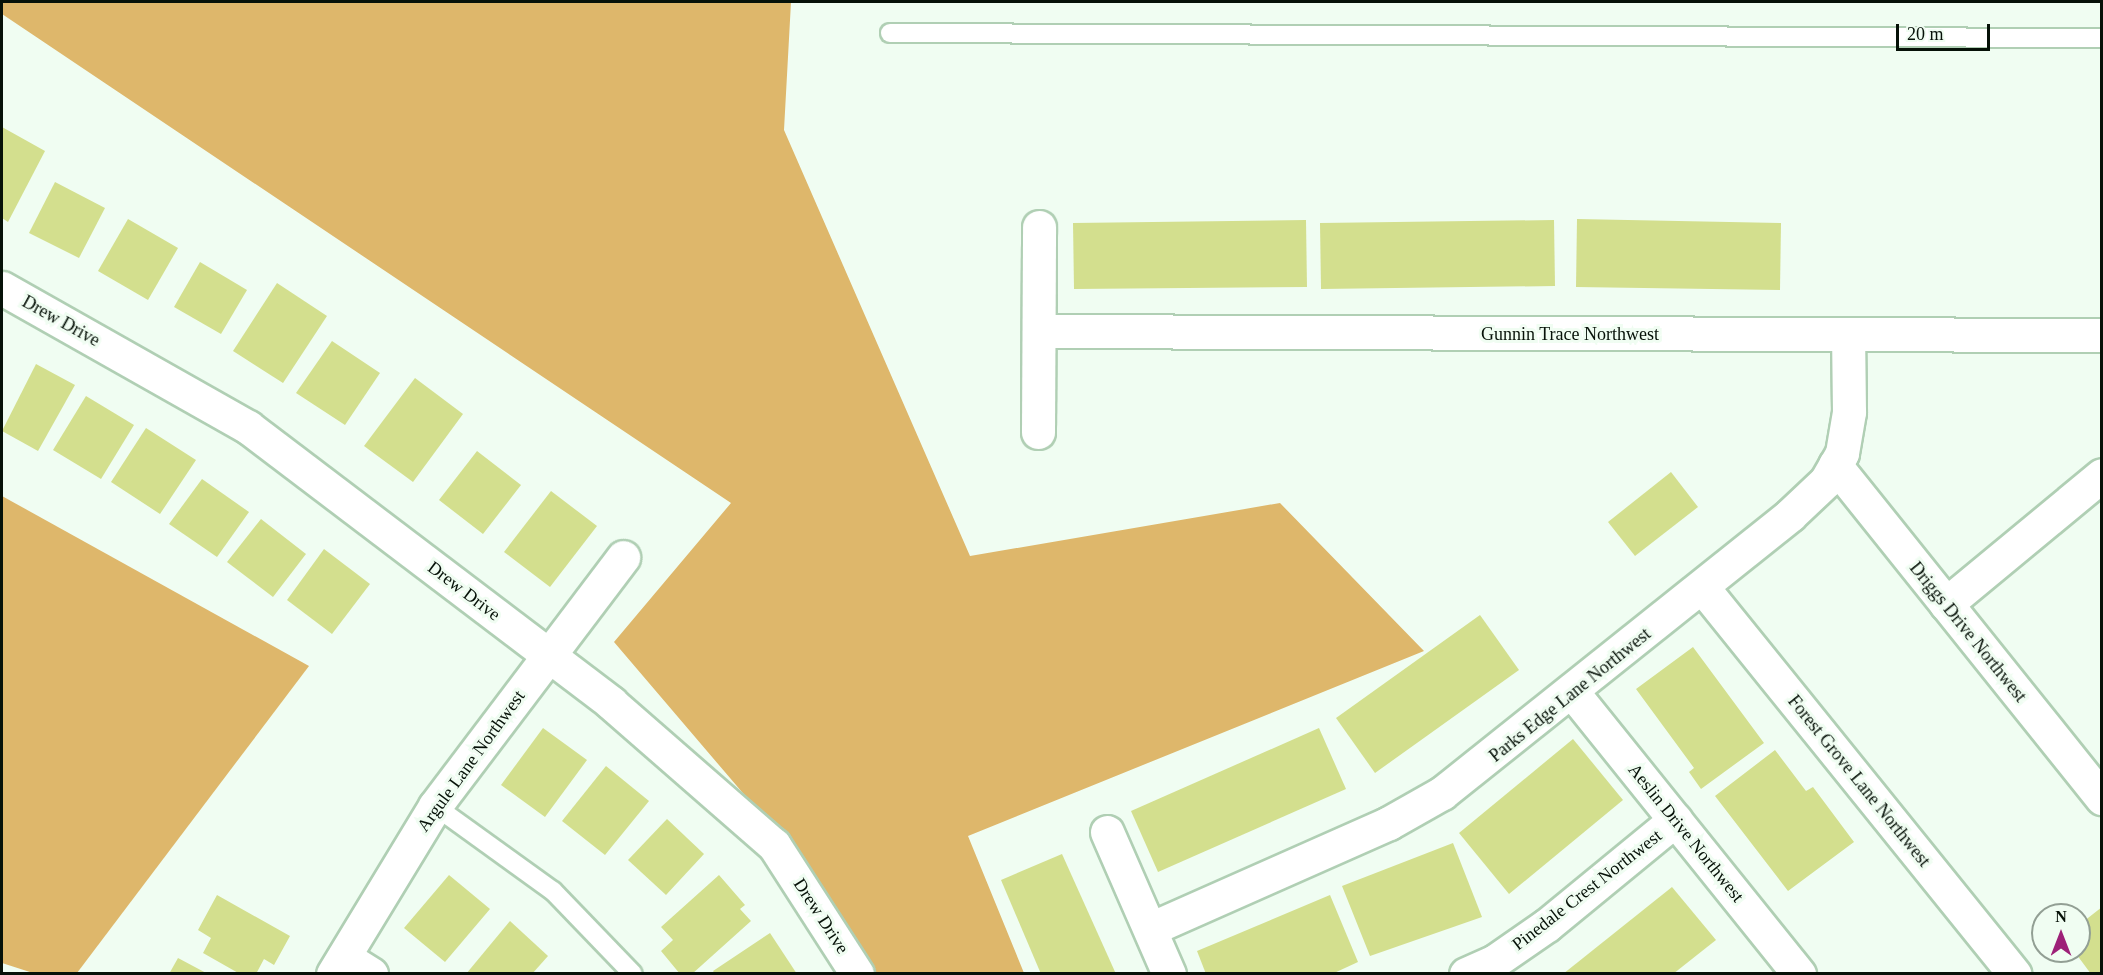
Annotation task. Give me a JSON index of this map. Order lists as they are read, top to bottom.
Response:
{
  "streets": {
    "street": [
      "Drew Drive",
      "Gunnin Trace Northwest",
      "Driggs Drive Northwest",
      "Parks Edge Lane Northwest",
      "Argule Lane Northwest",
      "Forest Grove Lane Northwest",
      "Aeslin Drive Northwest",
      "Pinedale Crest Northwest"
    ]
  },
  "crossings": [
    ["Drew Drive", "Argule Lane Northwest"],
    ["Gunnin Trace Northwest", "Parks Edge Lane Northwest"],
    ["Driggs Drive Northwest", "Parks Edge Lane Northwest"],
    ["Parks Edge Lane Northwest", "Forest Grove Lane Northwest"],
    ["Parks Edge Lane Northwest", "Aeslin Drive Northwest"],
    ["Aeslin Drive Northwest", "Pinedale Crest Northwest"]
  ],
  "scale_bar": "20 m",
  "north": "top"
}
